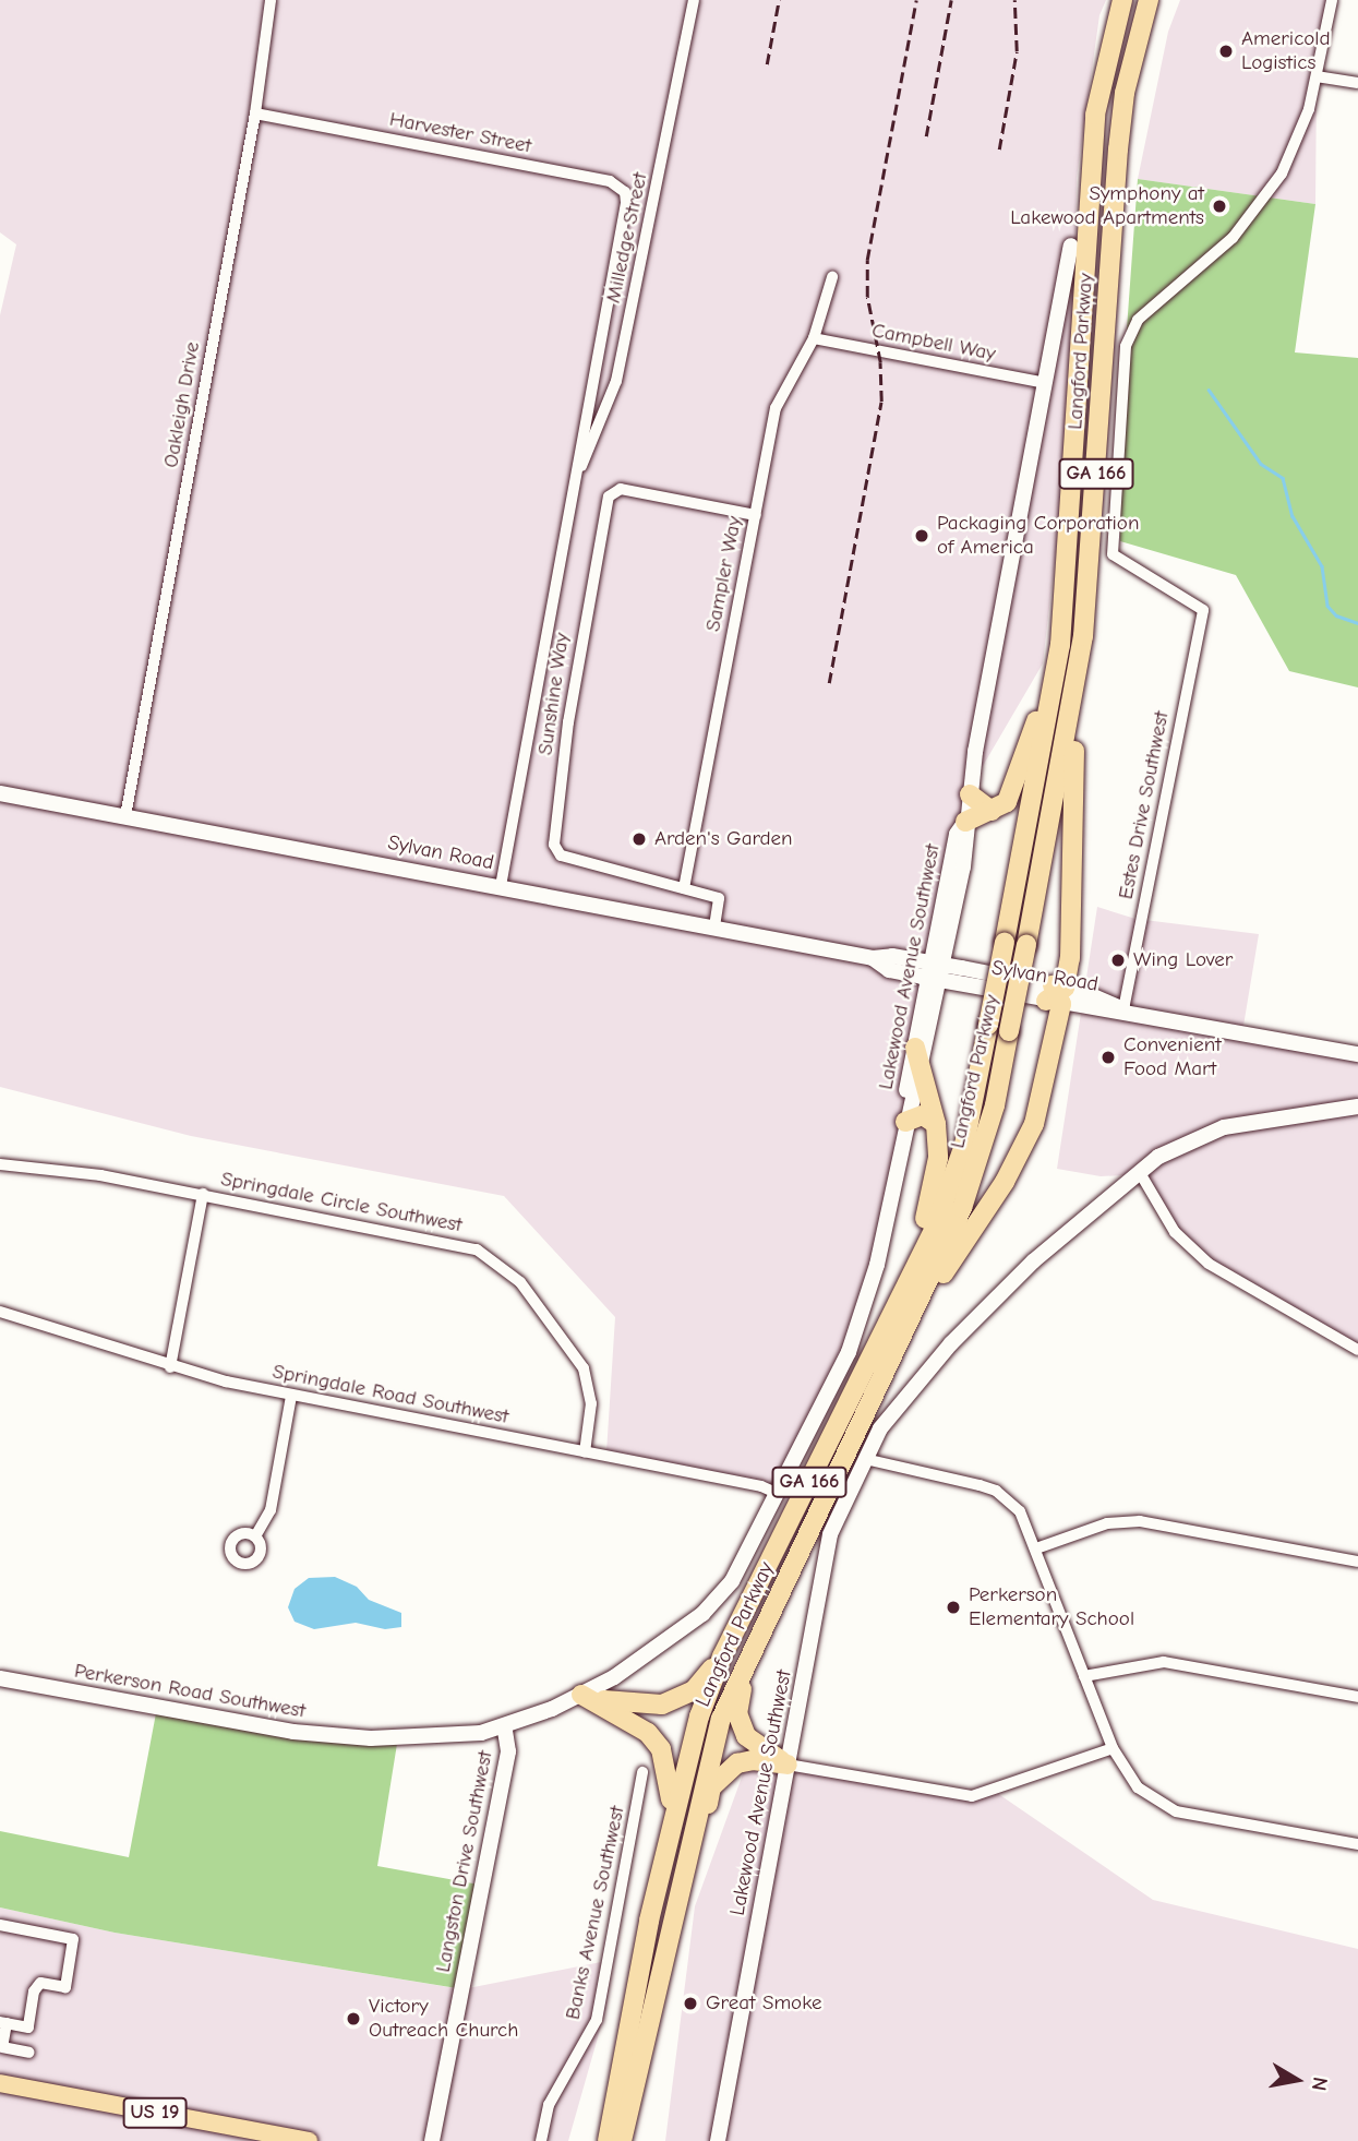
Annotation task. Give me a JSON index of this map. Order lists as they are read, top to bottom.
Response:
{
  "streets": {
    "highway": ["Langford Parkway", "GA 166"],
    "main road": ["US 19"],
    "street": [
      "Harvester Street",
      "Milledge Street",
      "Campbell Way",
      "Oakleigh Drive",
      "Sampler Way",
      "Sunshine Way",
      "Estes Drive Southwest",
      "Sylvan Road",
      "Lakewood Avenue Southwest",
      "Springdale Circle Southwest",
      "Springdale Road Southwest",
      "Perkerson Road Southwest",
      "Langston Drive Southwest",
      "Banks Avenue Southwest"
    ]
  },
  "crossings": [
    ["Harvester Street", "Milledge Street"],
    ["Harvester Street", "Oakleigh Drive"],
    ["Milledge Street", "Sylvan Road"],
    ["Campbell Way", "Sampler Way"],
    ["Campbell Way", "Lakewood Avenue Southwest"],
    ["Oakleigh Drive", "Sylvan Road"],
    ["Sampler Way", "Sunshine Way"],
    ["Sunshine Way", "Sylvan Road"],
    ["Estes Drive Southwest", "Sylvan Road"],
    ["Sylvan Road", "Lakewood Avenue Southwest"],
    ["Lakewood Avenue Southwest", "Springdale Road Southwest"],
    ["Lakewood Avenue Southwest", "Perkerson Road Southwest"],
    ["Springdale Circle Southwest", "Springdale Road Southwest"],
    ["Springdale Road Southwest", "Perkerson Road Southwest"],
    ["Perkerson Road Southwest", "Langston Drive Southwest"]
  ],
  "places": [
    "Americold Logistics",
    "Symphony at Lakewood Apartments",
    "Packaging Corporation of America",
    "Arden's Garden",
    "Wing Lover",
    "Convenient Food Mart",
    "Perkerson Elementary School",
    "Great Smoke",
    "Victory Outreach Church"
  ],
  "north": "right"
}
